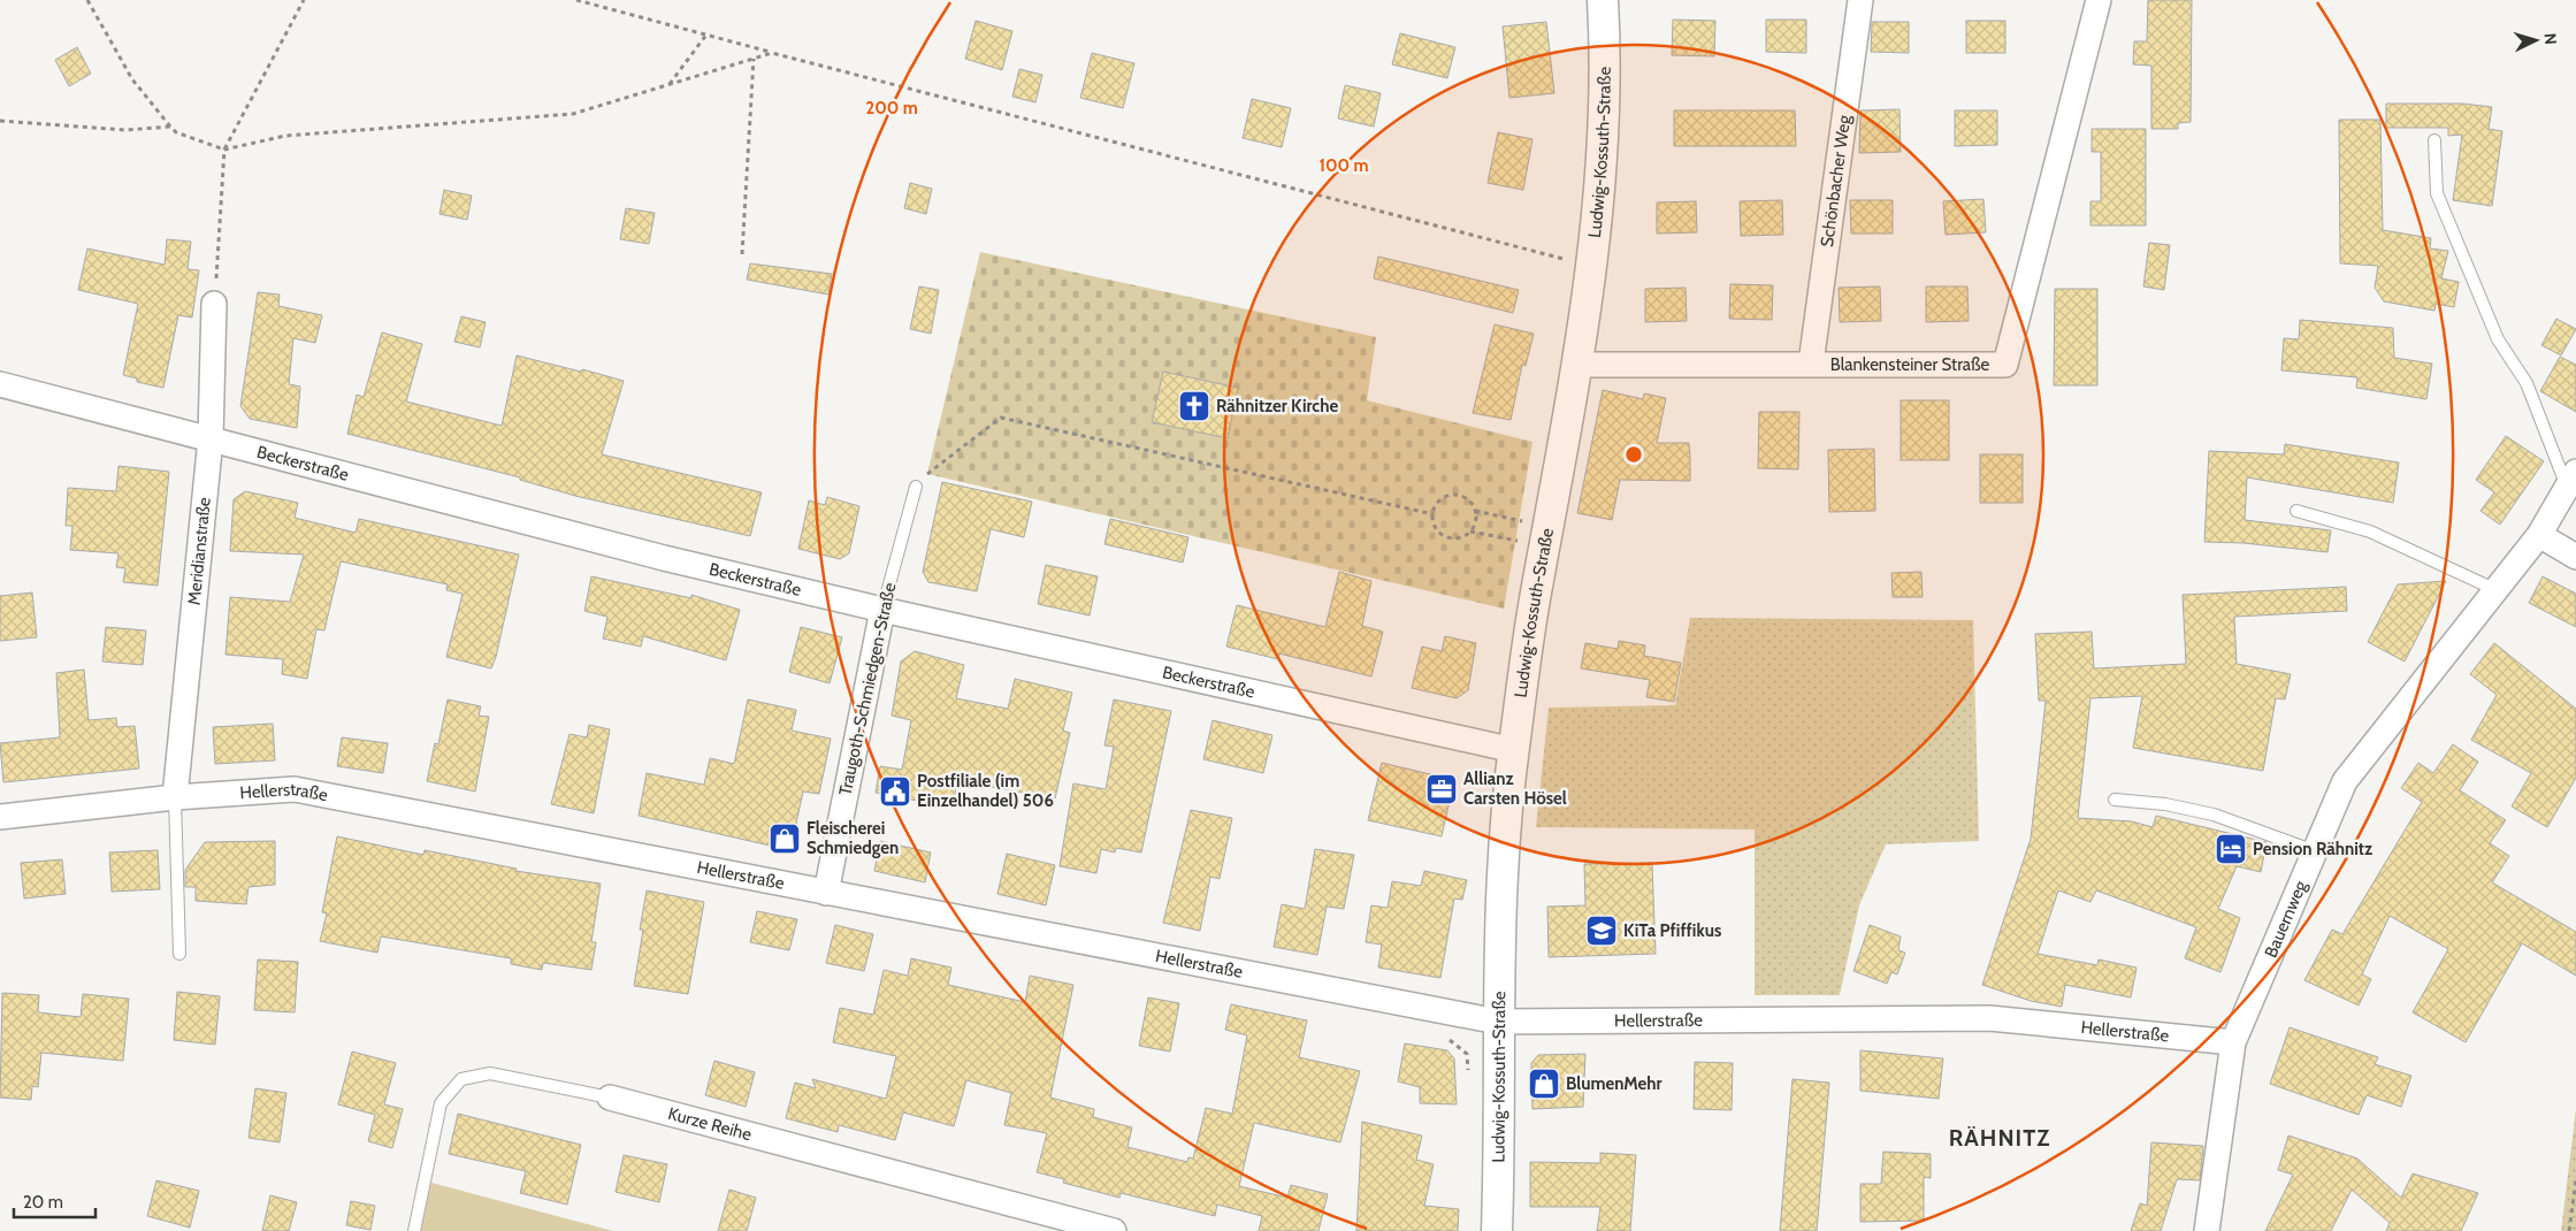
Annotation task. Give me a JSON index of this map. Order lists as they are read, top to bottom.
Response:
{
  "streets": {
    "street": [
      "Ludwig-Kossuth-Straße",
      "Schönbacher Weg",
      "Blankensteiner Straße",
      "Beckerstraße",
      "Meridianstraße",
      "Traugoth-Schmiedgen-Straße",
      "Hellerstraße",
      "Bauernweg",
      "Kurze Reihe"
    ]
  },
  "crossings": [
    ["Ludwig-Kossuth-Straße", "Blankensteiner Straße"],
    ["Ludwig-Kossuth-Straße", "Beckerstraße"],
    ["Ludwig-Kossuth-Straße", "Hellerstraße"],
    ["Schönbacher Weg", "Blankensteiner Straße"],
    ["Beckerstraße", "Meridianstraße"],
    ["Beckerstraße", "Traugoth-Schmiedgen-Straße"],
    ["Meridianstraße", "Hellerstraße"],
    ["Traugoth-Schmiedgen-Straße", "Hellerstraße"],
    ["Hellerstraße", "Bauernweg"]
  ],
  "districts": ["RÄHNITZ"],
  "places": {
    "church": ["Rähnitzer Kirche"],
    "office": ["Allianz Carsten Hösel"],
    "public building": ["Postfiliale (im Einzelhandel) 506"],
    "shop": ["Fleischerei Schmiedgen", "BlumenMehr"],
    "hotel": ["Pension Rähnitz"],
    "school or university": ["KiTa Pfiffikus"]
  },
  "scale_bar": "20 m",
  "north": "right",
  "rings": ["200 m", "100 m"]
}
